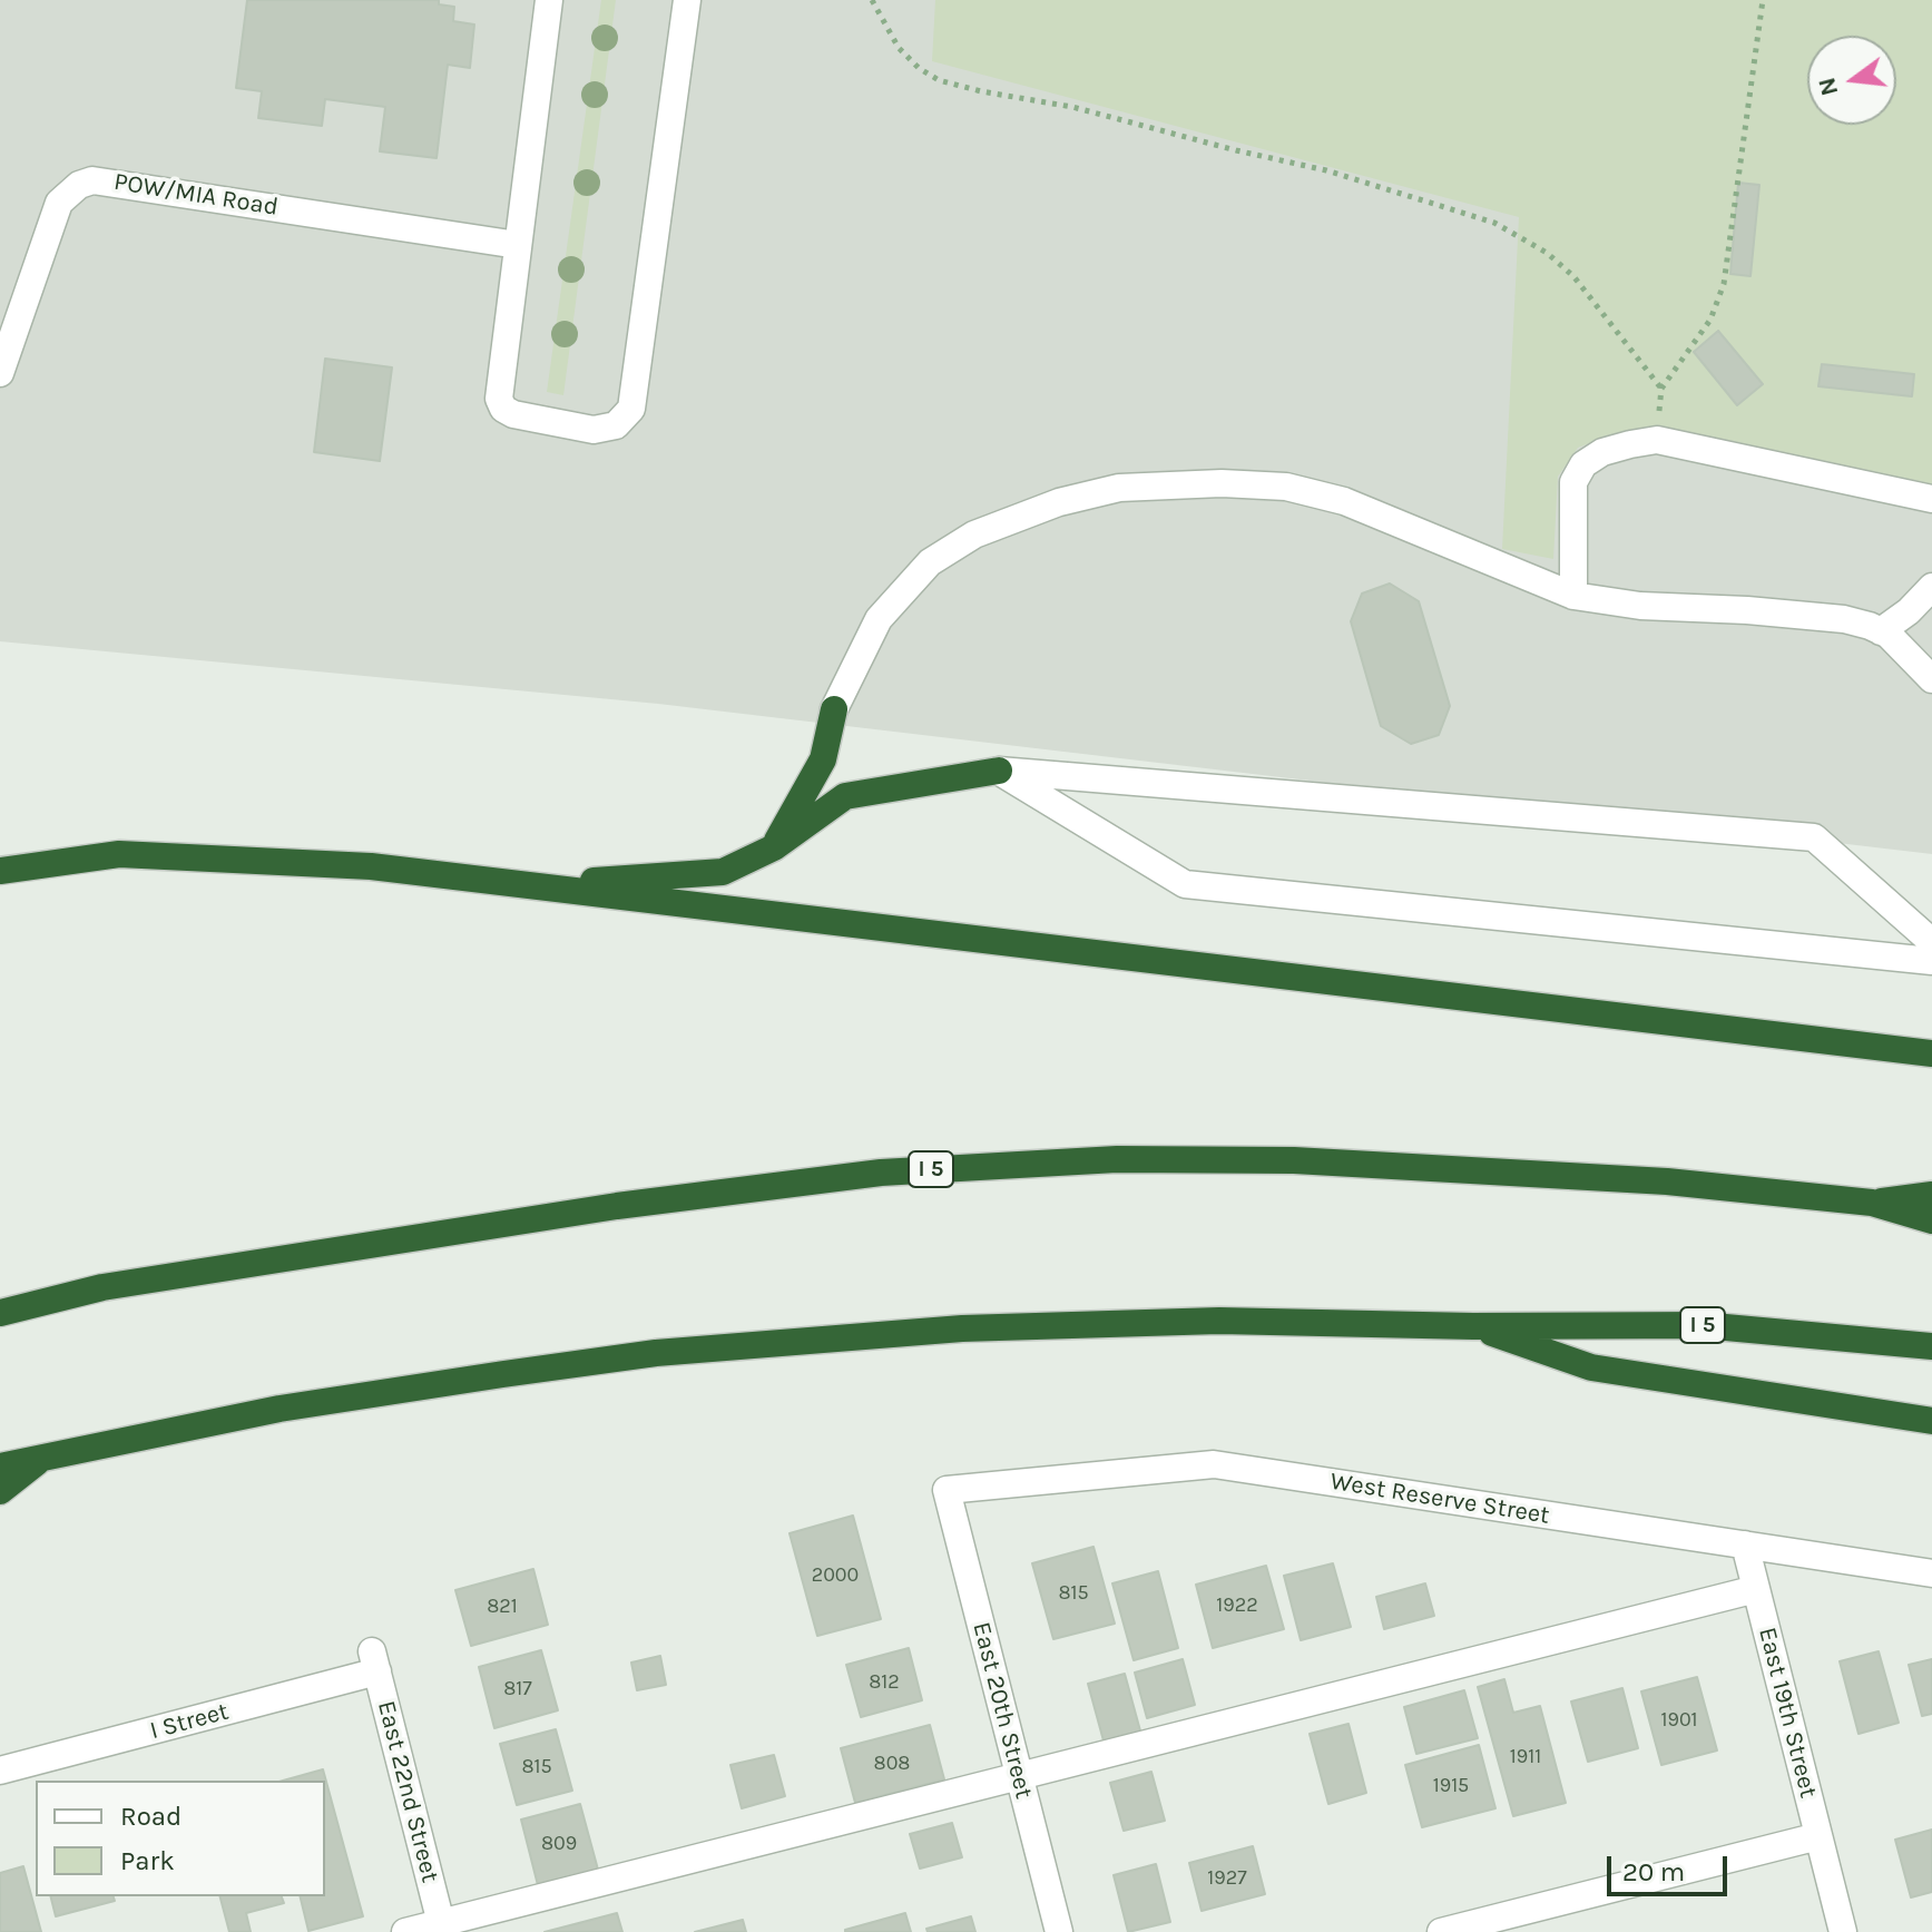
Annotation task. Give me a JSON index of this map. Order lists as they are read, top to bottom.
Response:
{
  "streets": {
    "highway": ["I 5"],
    "street": [
      "POW/MIA Road",
      "West Reserve Street",
      "East 20th Street",
      "East 19th Street",
      "I Street",
      "East 22nd Street"
    ]
  },
  "crossings": [
    ["West Reserve Street", "East 20th Street"],
    ["West Reserve Street", "East 19th Street"],
    ["I Street", "East 22nd Street"]
  ],
  "house_numbers": [
    "2000",
    "815",
    "1922",
    "821",
    "812",
    "817",
    "1901",
    "1911",
    "808",
    "815",
    "1915",
    "809",
    "1927"
  ],
  "legend": ["Road", "Park"],
  "scale_bar": "20 m",
  "north": "left"
}
